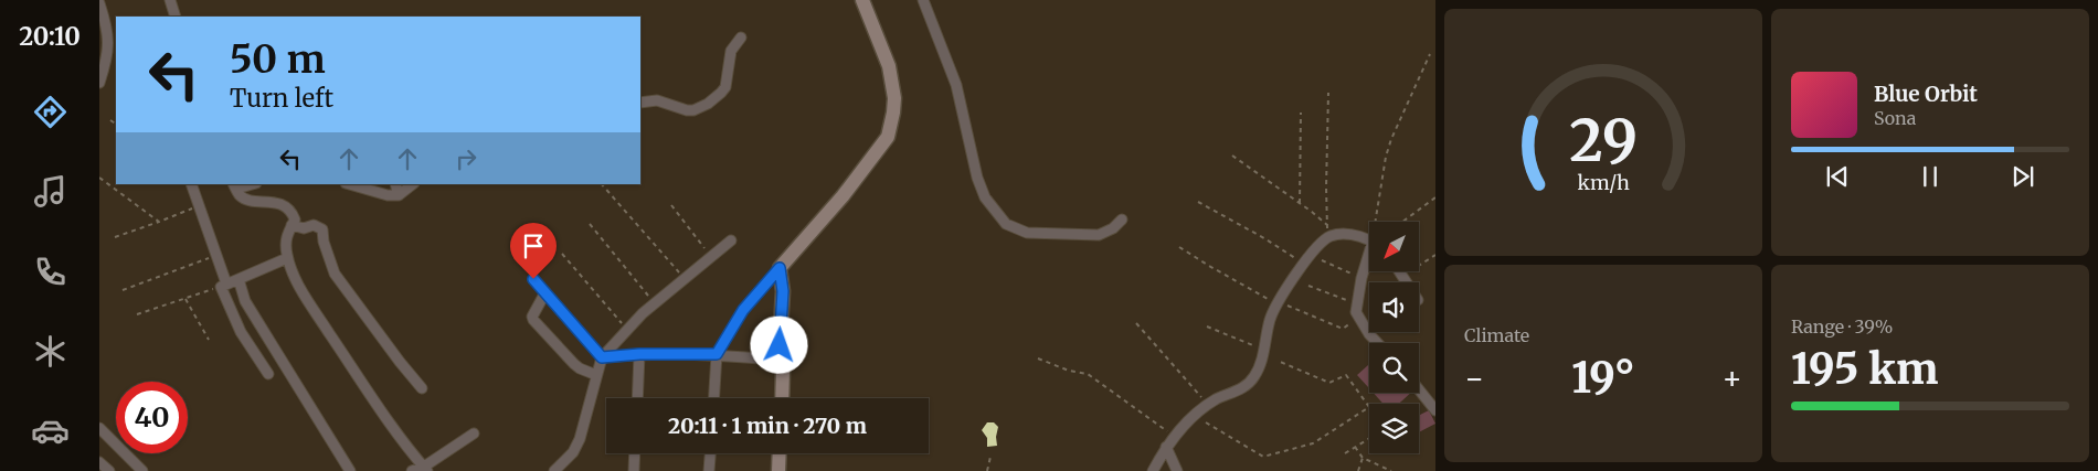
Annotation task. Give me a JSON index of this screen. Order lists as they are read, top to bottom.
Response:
{
  "north": "bottom left",
  "page": {
    "tabs": "20:10",
    "turn": ["50 m", "Turn left"],
    "song": ["Blue Orbit", "Sona"],
    "tile": [
      "Climate",
      ["Range · 39%", "195 km"]
    ],
    "heat": ["−", "19°", "+"],
    "limit": "40",
    "trip": "20:11 · 1 min · 270 m",
    "gauge": ["29", "km/h"]
  }
}
